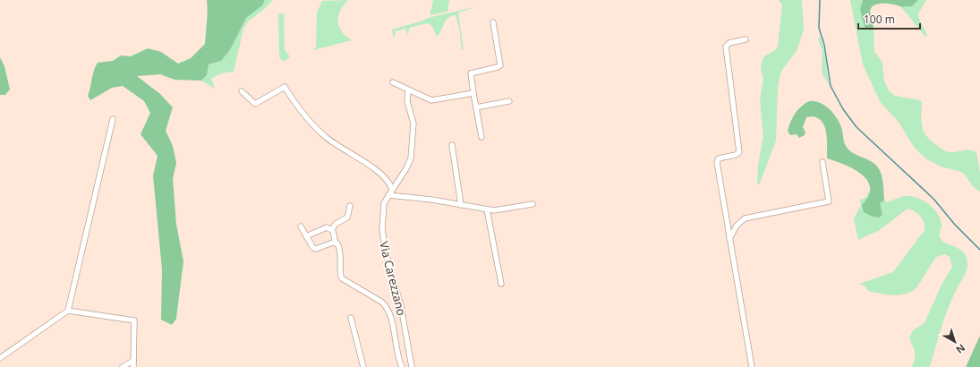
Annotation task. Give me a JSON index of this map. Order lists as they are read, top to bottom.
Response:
{
  "streets": {
    "street": ["Via Carezzano"]
  },
  "scale_bar": "100 m",
  "north": "bottom right"
}
